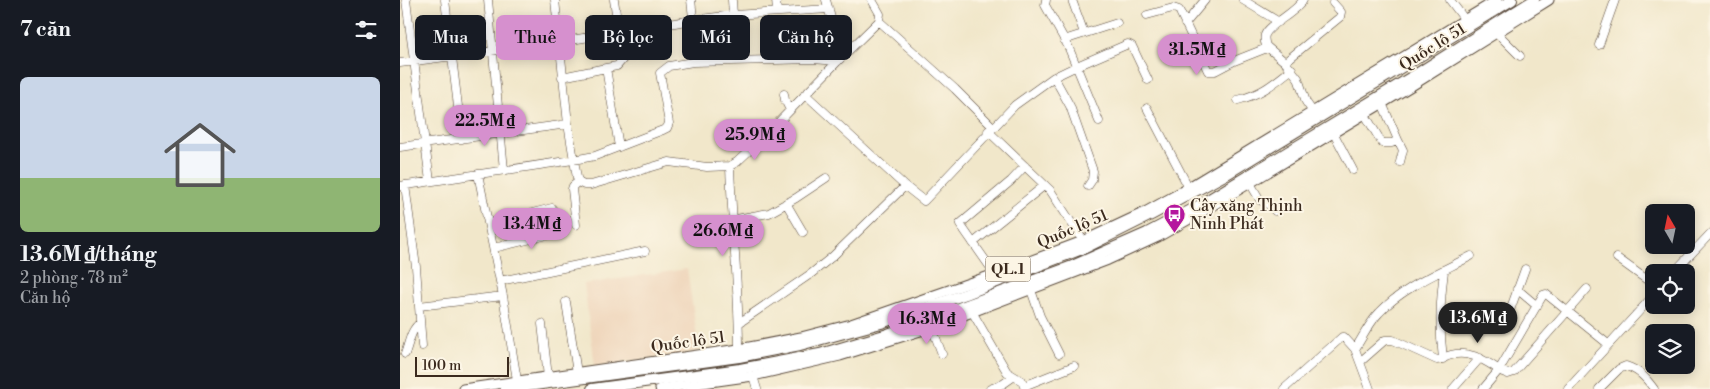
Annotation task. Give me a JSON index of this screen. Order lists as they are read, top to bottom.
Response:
{
  "streets": {
    "highway": ["Quốc lộ 51", "QL.1"]
  },
  "places": {
    "bus stop": ["Cây xăng Thịnh Ninh Phát"]
  },
  "scale_bar": "100 m",
  "north": "top",
  "page": {
    "heading": "7 căn",
    "chip": [
      "Mua",
      "Thuê",
      "Bộ lọc",
      "Mới",
      "Căn hộ"
    ],
    "price": [
      "31.5M ₫",
      "22.5M ₫",
      "25.9M ₫",
      "13.4M ₫",
      "26.6M ₫",
      "13.6M ₫",
      "16.3M ₫"
    ],
    "list": [
      {
        "name": "13.6M ₫/tháng",
        "note": "2 phòng · 78 m² · Căn hộ"
      }
    ],
    "scale": "100 m"
  }
}
